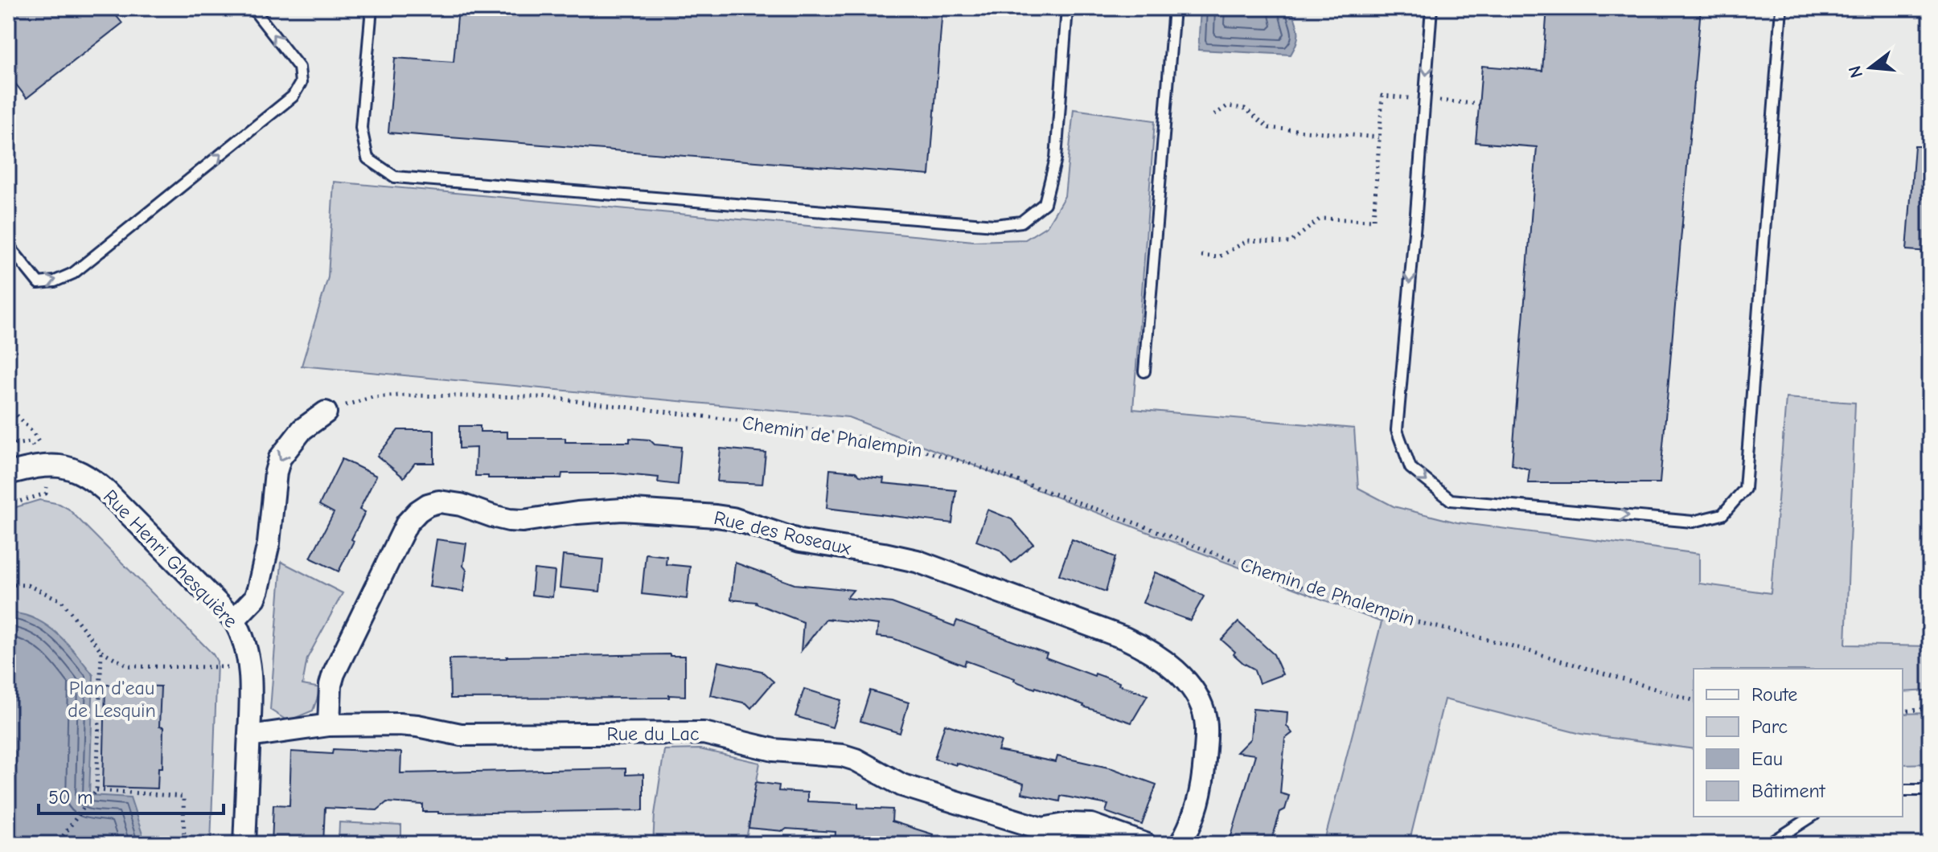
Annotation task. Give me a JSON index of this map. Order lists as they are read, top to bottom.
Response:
{
  "streets": {
    "street": ["Rue des Roseaux", "Rue Henri Ghesquière", "Rue du Lac"],
    "path": ["Chemin de Phalempin"]
  },
  "crossings": [
    ["Rue des Roseaux", "Rue du Lac"],
    ["Rue Henri Ghesquière", "Rue du Lac"]
  ],
  "parks": ["Plan d'eau de Lesquin"],
  "legend": [
    "Route",
    "Parc",
    "Eau",
    "Bâtiment"
  ],
  "scale_bar": "50 m",
  "north": "left"
}
